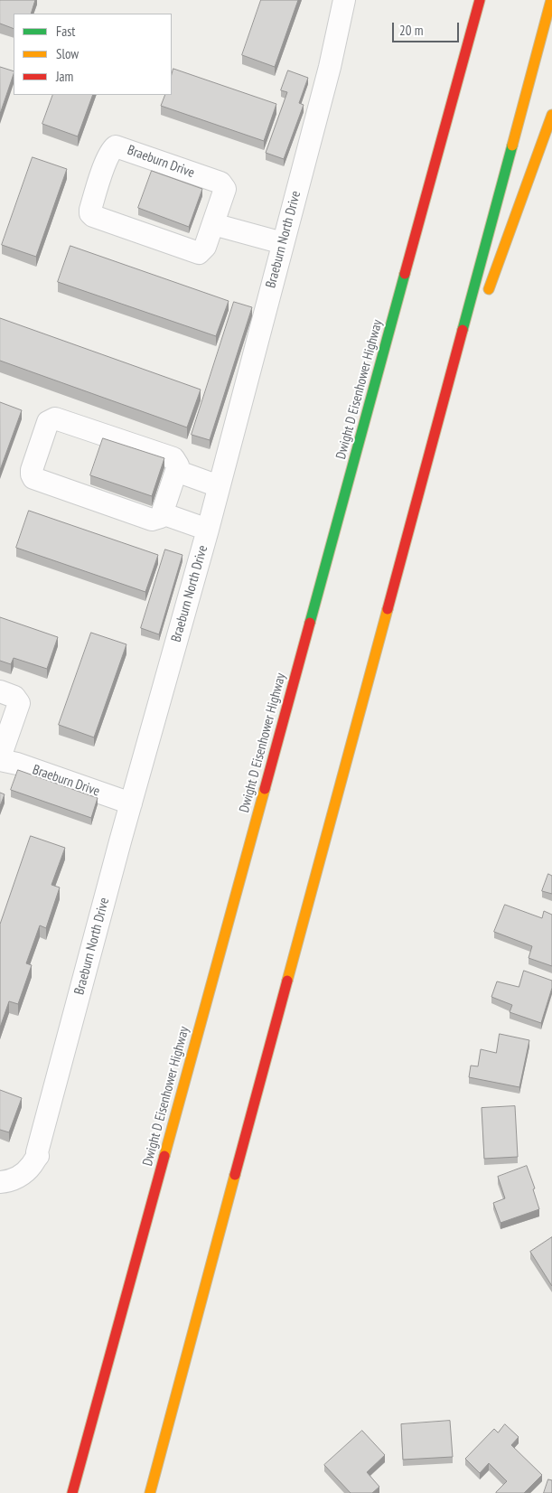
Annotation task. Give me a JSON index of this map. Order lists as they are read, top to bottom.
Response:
{
  "streets": {
    "highway": ["Dwight D Eisenhower Highway"],
    "street": ["Braeburn Drive", "Braeburn North Drive"]
  },
  "crossings": [
    ["Braeburn Drive", "Braeburn North Drive"]
  ],
  "legend": ["Fast", "Slow", "Jam"],
  "scale_bar": "20 m"
}
